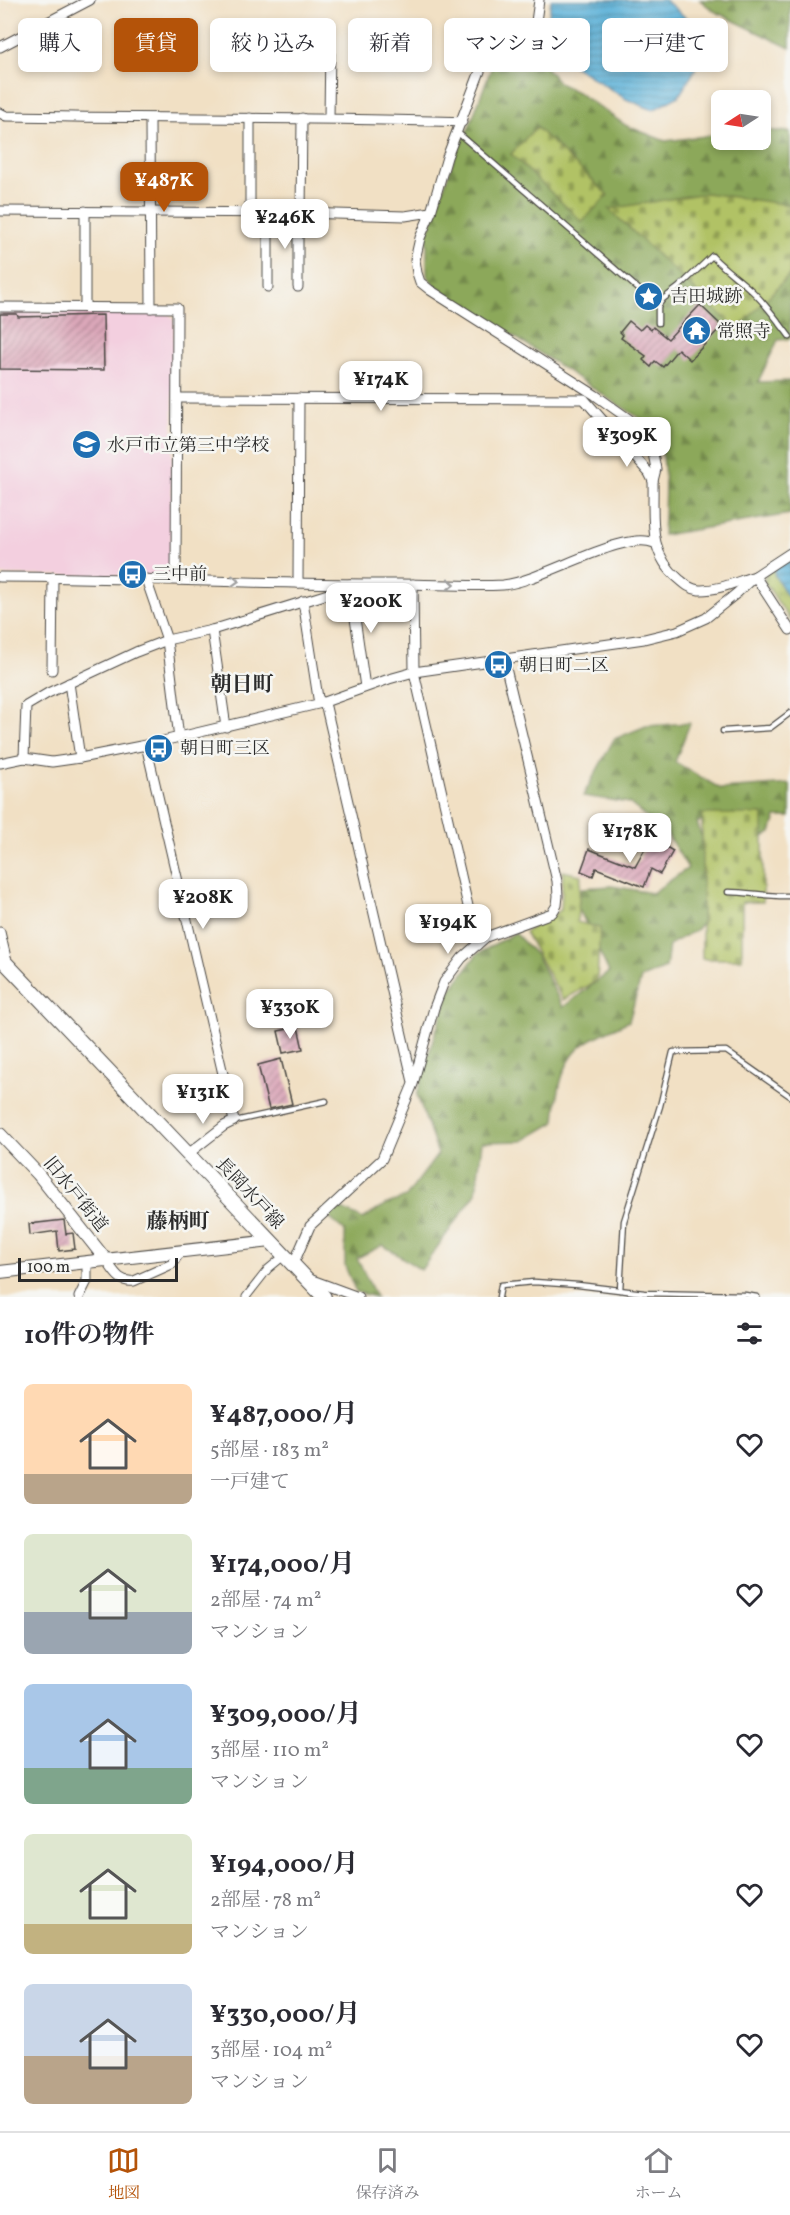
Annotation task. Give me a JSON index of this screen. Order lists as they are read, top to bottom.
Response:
{
  "streets": {
    "main road": ["長岡水戸線"],
    "street": ["旧水戸街道"]
  },
  "districts": ["朝日町", "藤柄町"],
  "places": {
    "place": ["吉田城跡"],
    "temple": ["常照寺"],
    "school or university": ["水戸市立第三中学校"],
    "bus stop": ["三中前", "朝日町二区", "朝日町三区"]
  },
  "scale_bar": "100 m",
  "north": "left",
  "page": {
    "chip": [
      "購入",
      "賃貸",
      "絞り込み",
      "新着",
      "マンション",
      "一戸建て"
    ],
    "price": [
      "¥487K",
      "¥246K",
      "¥174K",
      "¥309K",
      "¥200K",
      "¥178K",
      "¥208K",
      "¥194K",
      "¥330K",
      "¥131K"
    ],
    "scale": "100 m",
    "heading": "10件の物件",
    "list": [
      {
        "name": "¥487,000/月",
        "note": "5部屋 · 183 m² · 一戸建て"
      },
      {
        "name": "¥174,000/月",
        "note": "2部屋 · 74 m² · マンション"
      },
      {
        "name": "¥309,000/月",
        "note": "3部屋 · 110 m² · マンション"
      },
      {
        "name": "¥194,000/月",
        "note": "2部屋 · 78 m² · マンション"
      },
      {
        "name": "¥330,000/月",
        "note": "3部屋 · 104 m² · マンション"
      }
    ],
    "tabs": ["地図", "保存済み", "ホーム"]
  }
}
